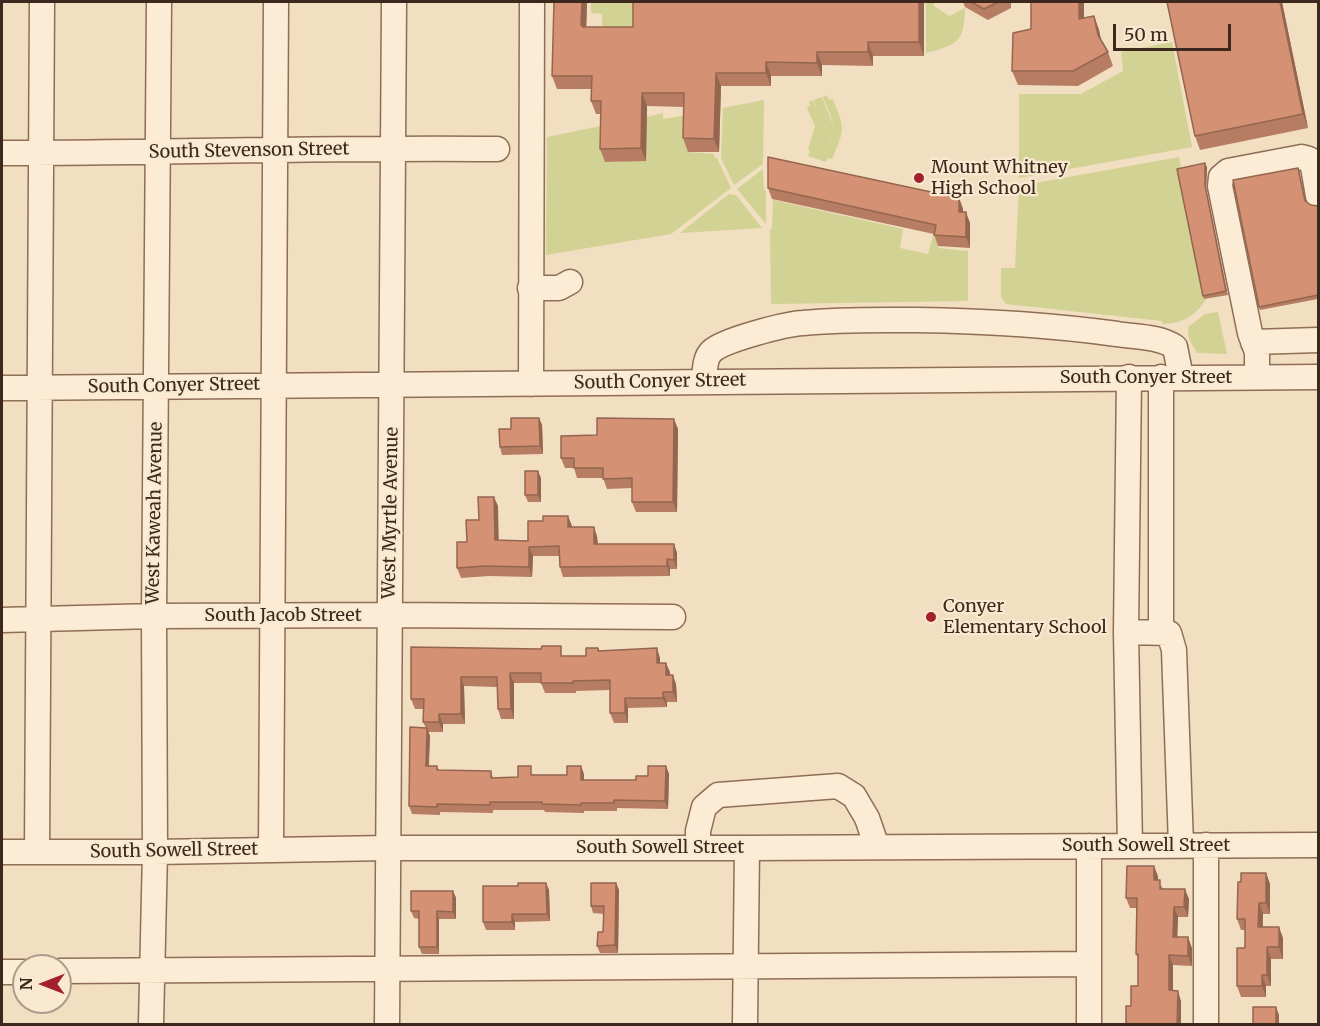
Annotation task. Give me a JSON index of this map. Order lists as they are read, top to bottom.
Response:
{
  "streets": {
    "street": [
      "South Stevenson Street",
      "South Conyer Street",
      "West Kaweah Avenue",
      "West Myrtle Avenue",
      "South Jacob Street",
      "South Sowell Street"
    ]
  },
  "crossings": [
    ["South Stevenson Street", "West Kaweah Avenue"],
    ["South Stevenson Street", "West Myrtle Avenue"],
    ["South Conyer Street", "West Kaweah Avenue"],
    ["South Conyer Street", "West Myrtle Avenue"],
    ["West Kaweah Avenue", "South Jacob Street"],
    ["West Kaweah Avenue", "South Sowell Street"],
    ["West Myrtle Avenue", "South Jacob Street"],
    ["West Myrtle Avenue", "South Sowell Street"]
  ],
  "places": ["Mount Whitney High School", "Conyer Elementary School"],
  "scale_bar": "50 m",
  "north": "left"
}
